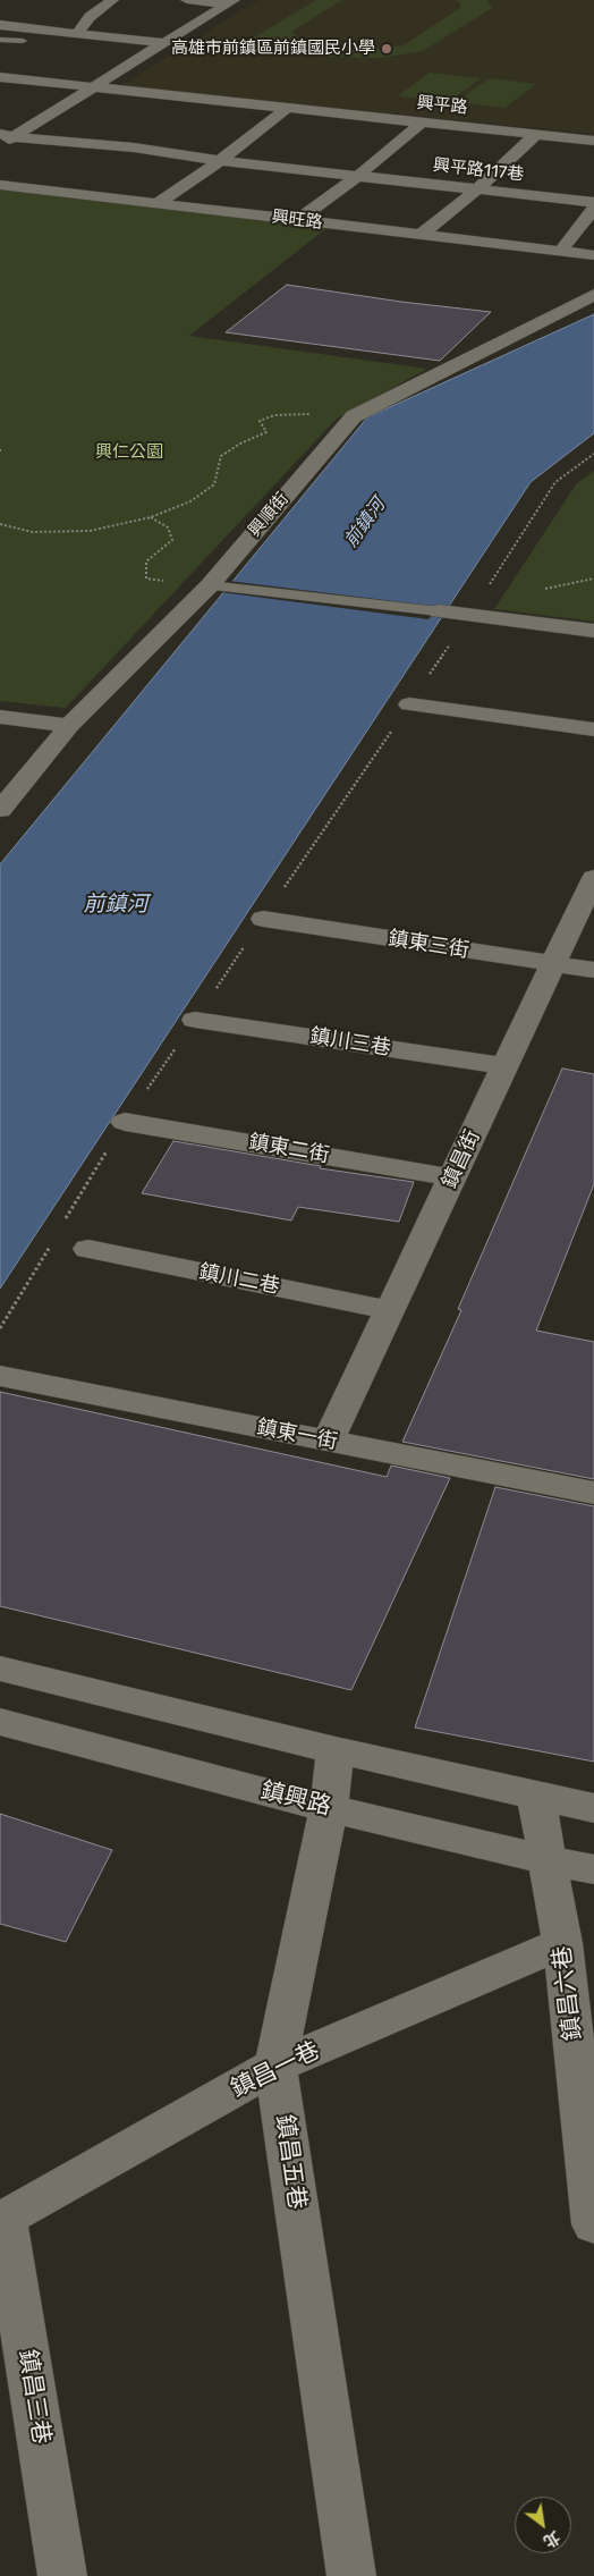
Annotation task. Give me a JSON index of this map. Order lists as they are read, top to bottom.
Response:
{
  "streets": {
    "street": [
      "興平路",
      "興平路117巷",
      "興旺路",
      "興順街",
      "鎮東三街",
      "鎮川三巷",
      "鎮東二街",
      "鎮昌街",
      "鎮川二巷",
      "鎮東一街",
      "鎮興路",
      "鎮昌六巷",
      "鎮昌一巷",
      "鎮昌五巷",
      "鎮昌三巷"
    ]
  },
  "crossings": [
    ["鎮東三街", "鎮昌街"],
    ["鎮川三巷", "鎮昌街"],
    ["鎮東二街", "鎮昌街"],
    ["鎮昌街", "鎮川二巷"],
    ["鎮昌街", "鎮東一街"],
    ["鎮興路", "鎮昌六巷"],
    ["鎮興路", "鎮昌五巷"],
    ["鎮昌六巷", "鎮昌一巷"],
    ["鎮昌一巷", "鎮昌五巷"],
    ["鎮昌一巷", "鎮昌三巷"]
  ],
  "water": ["前鎮河"],
  "parks": ["興仁公園"],
  "places": ["高雄市前鎮區前鎮國民小學"],
  "north": "bottom right"
}
